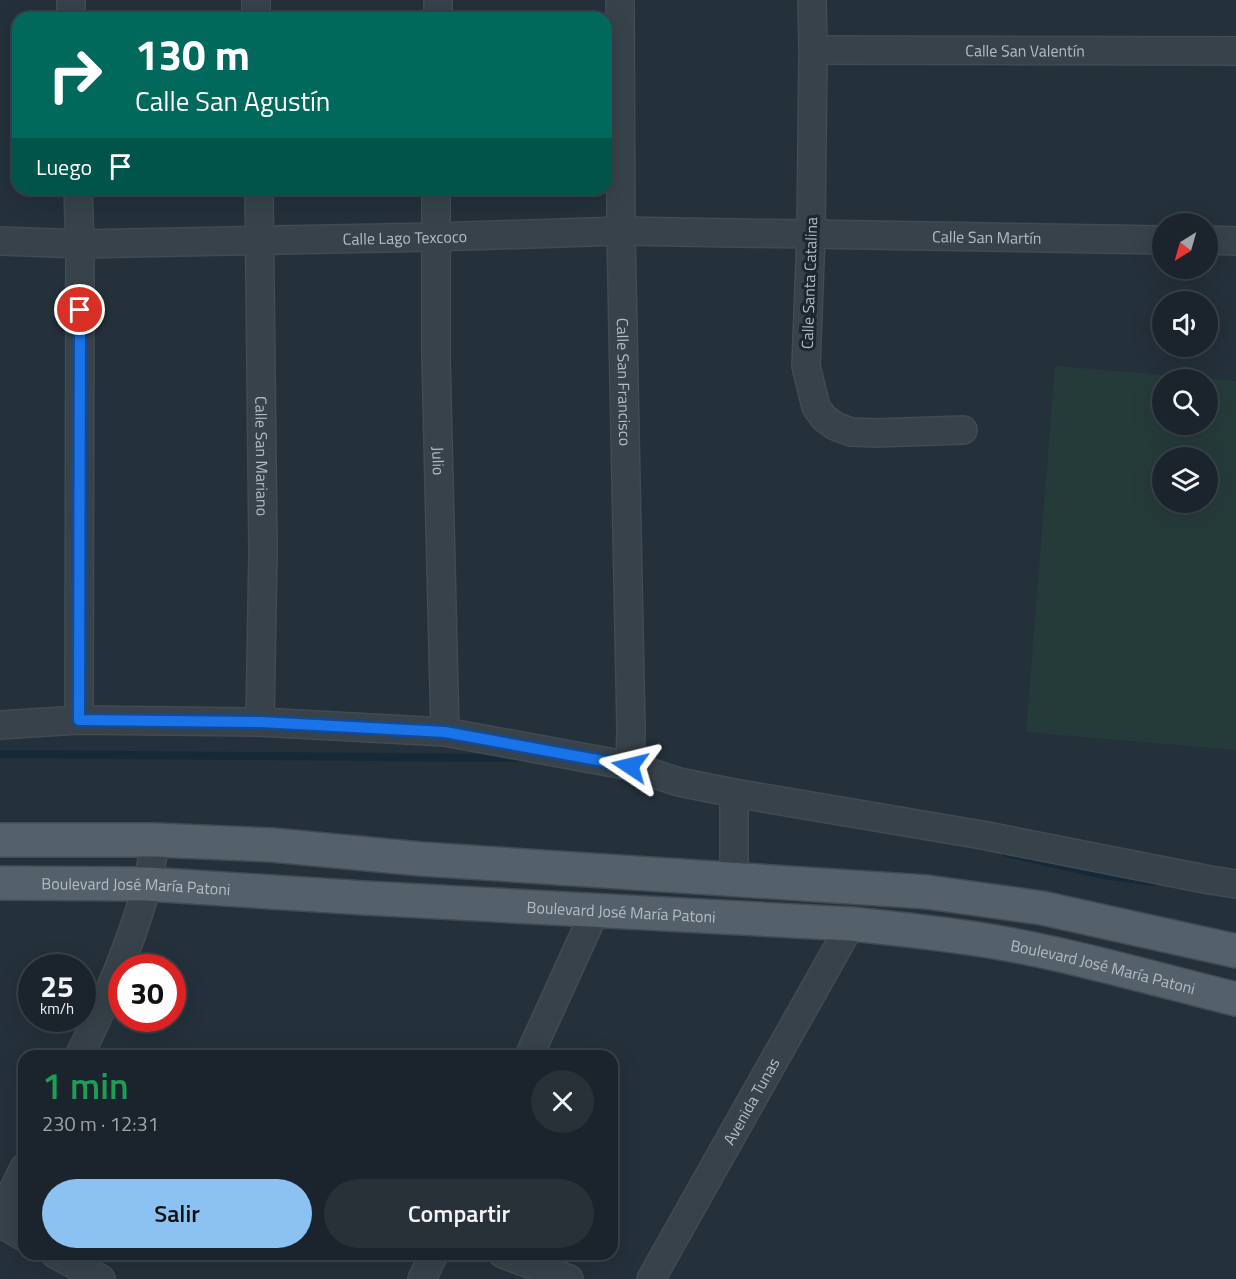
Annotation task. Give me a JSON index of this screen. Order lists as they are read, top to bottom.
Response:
{
  "streets": {
    "main road": ["Boulevard José María Patoni"],
    "street": [
      "Calle San Valentín",
      "Calle Lago Texcoco",
      "Calle San Martín",
      "Calle Santa Catalina",
      "Calle San Francisco",
      "Calle San Mariano",
      "Julio",
      "Avenida Tunas"
    ]
  },
  "crossings": [
    ["Calle San Valentín", "Calle Santa Catalina"],
    ["Calle Lago Texcoco", "Calle San Martín"],
    ["Calle Lago Texcoco", "Calle Santa Catalina"],
    ["Calle Lago Texcoco", "Calle San Francisco"],
    ["Calle Lago Texcoco", "Calle San Mariano"],
    ["Calle Lago Texcoco", "Julio"],
    ["Calle San Martín", "Calle Santa Catalina"],
    ["Boulevard José María Patoni", "Avenida Tunas"]
  ],
  "north": "bottom left",
  "page": {
    "turn": ["130 m", "Calle San Agustín"],
    "then": "Luego",
    "speed": "25 km/h",
    "limit": "30",
    "heading": ["1 min", "230 m · 12:31"],
    "buttons": ["Salir", "Compartir"]
  }
}
